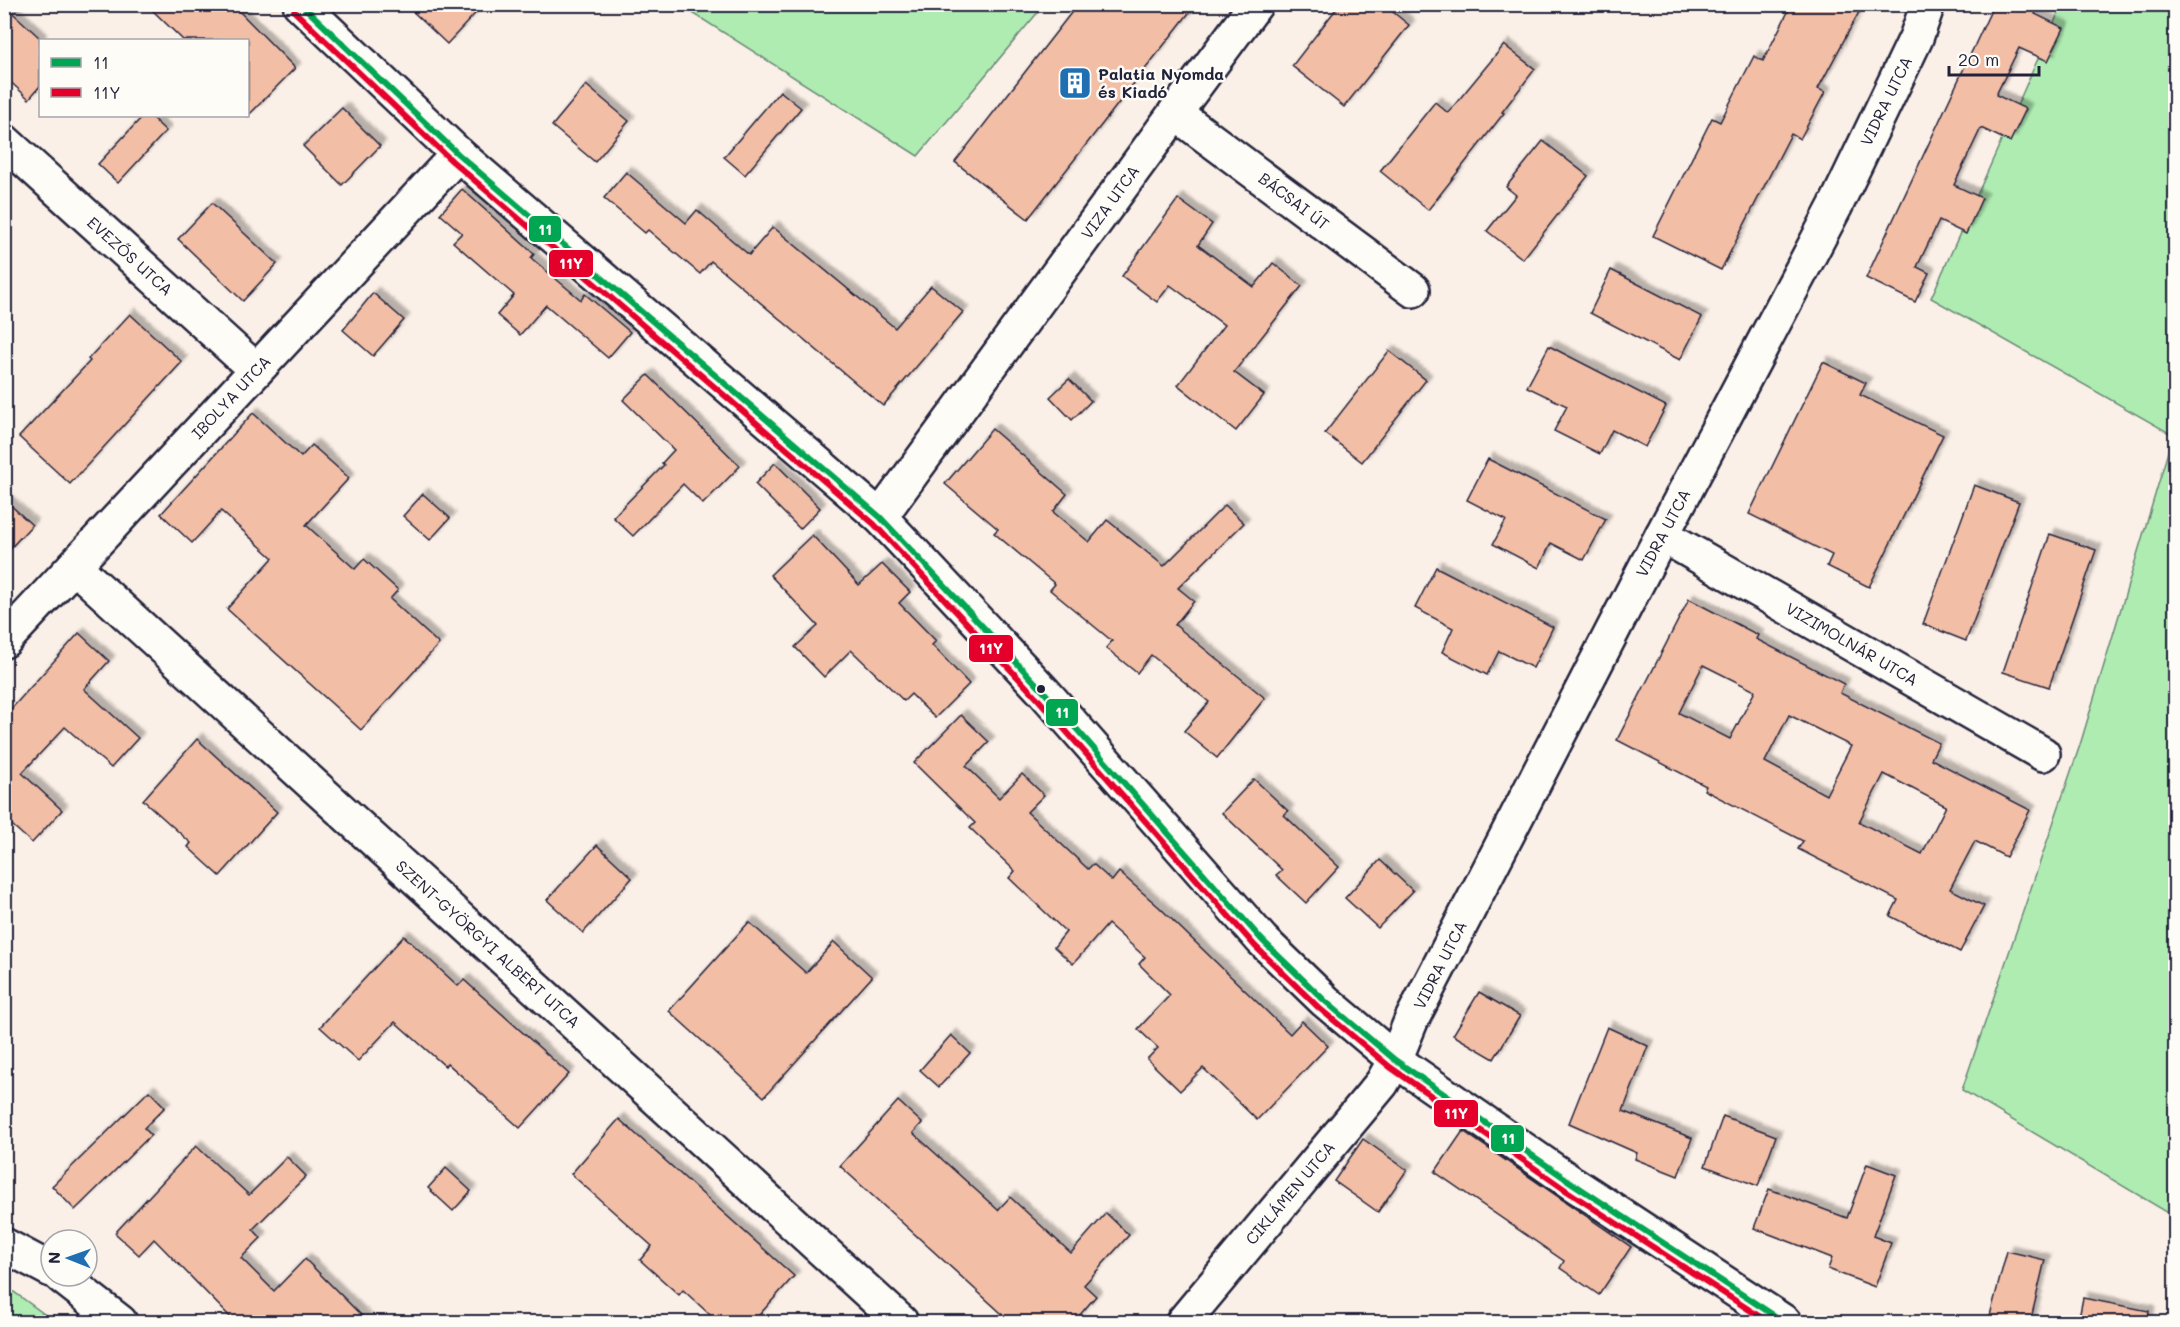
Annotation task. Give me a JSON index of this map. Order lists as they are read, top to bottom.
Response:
{
  "streets": {
    "street": [
      "VIDRA UTCA",
      "BÁCSAI ÚT",
      "VIZA UTCA",
      "EVEZŐS UTCA",
      "IBOLYA UTCA",
      "VIZIMOLNÁR UTCA",
      "SZENT-GYÖRGYI ALBERT UTCA",
      "CIKLÁMEN UTCA"
    ]
  },
  "crossings": [
    ["VIDRA UTCA", "VIZIMOLNÁR UTCA"],
    ["VIDRA UTCA", "CIKLÁMEN UTCA"],
    ["BÁCSAI ÚT", "VIZA UTCA"],
    ["EVEZŐS UTCA", "IBOLYA UTCA"],
    ["IBOLYA UTCA", "SZENT-GYÖRGYI ALBERT UTCA"]
  ],
  "places": {
    "building": ["Palatia Nyomda és Kiadó"]
  },
  "lines": ["transit line 11", "transit line 11Y"],
  "legend": ["11", "11Y"],
  "scale_bar": "20 m",
  "north": "left"
}
